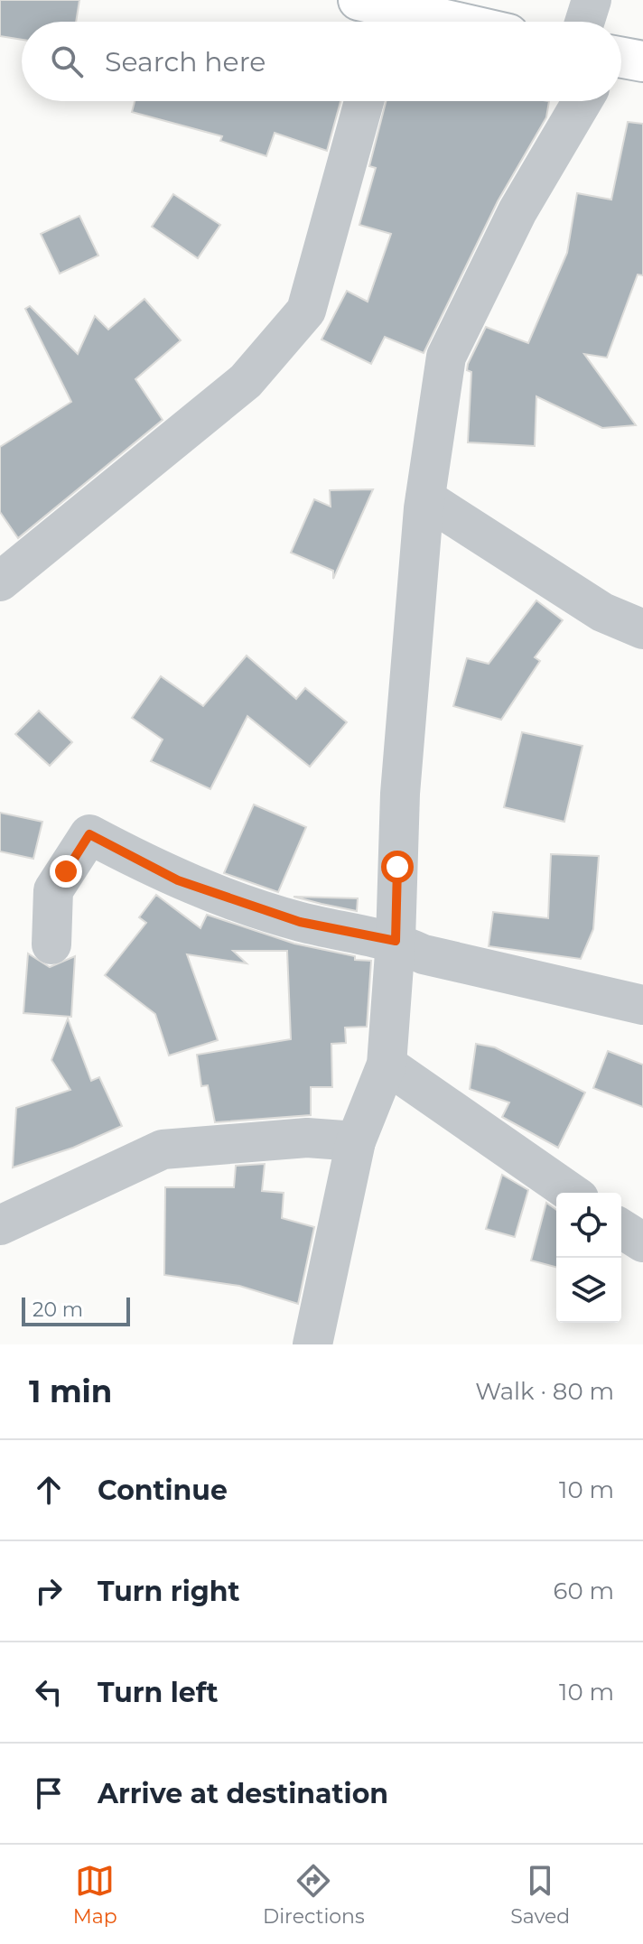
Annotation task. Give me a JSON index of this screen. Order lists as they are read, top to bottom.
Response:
{
  "scale_bar": "20 m",
  "page": {
    "search": "Search here",
    "scale": "20 m",
    "heading": ["1 min", "Walk · 80 m"],
    "list": [
      ["Continue", "10 m"],
      ["Turn right", "60 m"],
      ["Turn left", "10 m"],
      "Arrive at destination"
    ],
    "nav": ["Map", "Directions", "Saved"]
  }
}
